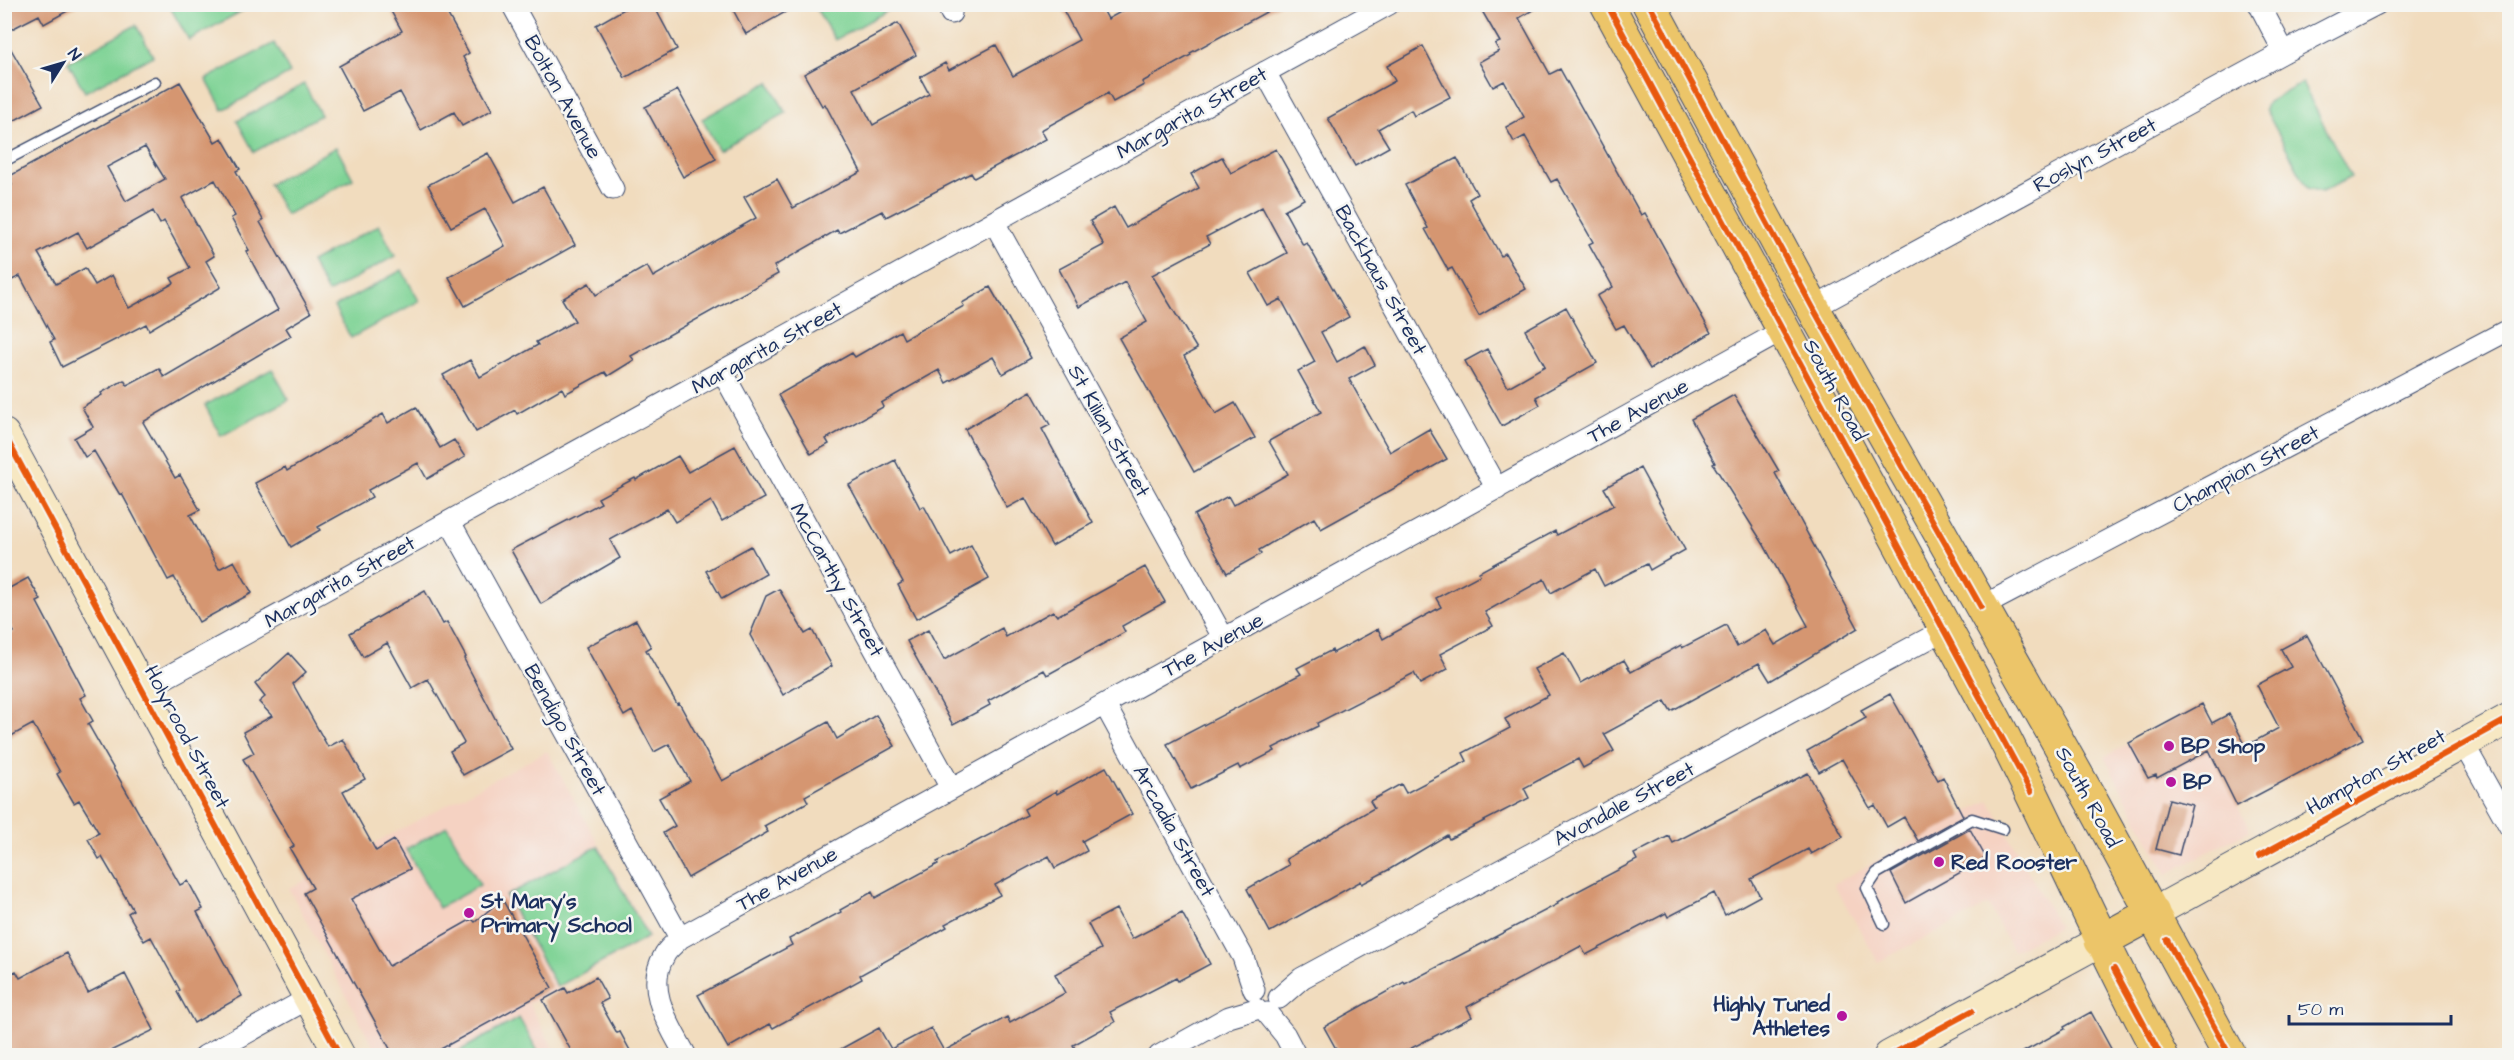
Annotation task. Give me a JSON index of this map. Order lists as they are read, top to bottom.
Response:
{
  "streets": {
    "main road": ["South Road", "Hampton Street"],
    "street": [
      "Bolton Avenue",
      "Margarita Street",
      "Roslyn Street",
      "Backhaus Street",
      "The Avenue",
      "St Kilian Street",
      "Champion Street",
      "McCarthy Street",
      "Bendigo Street",
      "Holyrood Street",
      "Avondale Street",
      "Arcadia Street"
    ]
  },
  "crossings": [
    ["Margarita Street", "Backhaus Street"],
    ["Margarita Street", "St Kilian Street"],
    ["Margarita Street", "McCarthy Street"],
    ["Margarita Street", "Bendigo Street"],
    ["Margarita Street", "Holyrood Street"],
    ["Roslyn Street", "South Road"],
    ["Backhaus Street", "The Avenue"],
    ["South Road", "The Avenue"],
    ["South Road", "Champion Street"],
    ["South Road", "Hampton Street"],
    ["South Road", "Avondale Street"],
    ["The Avenue", "St Kilian Street"],
    ["The Avenue", "McCarthy Street"],
    ["The Avenue", "Bendigo Street"],
    ["The Avenue", "Arcadia Street"],
    ["Avondale Street", "Arcadia Street"]
  ],
  "places": [
    "BP Shop",
    "BP",
    "Red Rooster",
    "St Mary's Primary School",
    "Highly Tuned Athletes"
  ],
  "scale_bar": "50 m",
  "north": "top right"
}
